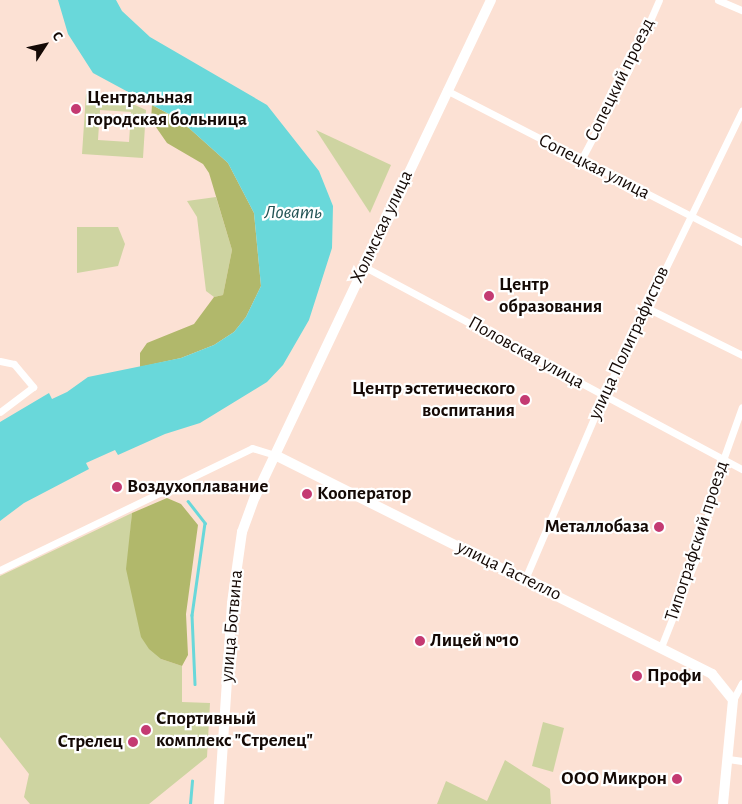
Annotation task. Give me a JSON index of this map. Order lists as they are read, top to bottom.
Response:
{
  "streets": {
    "main road": ["Холмская улица", "улица Гастелло", "улица Ботвина"],
    "street": [
      "Сопецкий проезд",
      "Сопецкая улица",
      "улица Полиграфистов",
      "Половская улица",
      "Типографский проезд"
    ]
  },
  "crossings": [
    ["Сопецкий проезд", "Сопецкая улица"],
    ["Сопецкая улица", "Холмская улица"],
    ["Сопецкая улица", "улица Полиграфистов"],
    ["Холмская улица", "Половская улица"],
    ["Холмская улица", "улица Гастелло"],
    ["Холмская улица", "улица Ботвина"],
    ["улица Полиграфистов", "Половская улица"],
    ["улица Полиграфистов", "улица Гастелло"],
    ["Половская улица", "Типографский проезд"],
    ["Типографский проезд", "улица Гастелло"],
    ["улица Гастелло", "улица Ботвина"]
  ],
  "water": ["Ловать"],
  "places": [
    "Центральная городская больница",
    "Центр образования",
    "Центр эстетического воспитания",
    "Воздухоплавание",
    "Кооператор",
    "Металлобаза",
    "Лицей №10",
    "Профи",
    "Спортивный комплекс \"Стрелец\"",
    "Стрелец",
    "ООО Микрон"
  ],
  "north": "top right"
}
